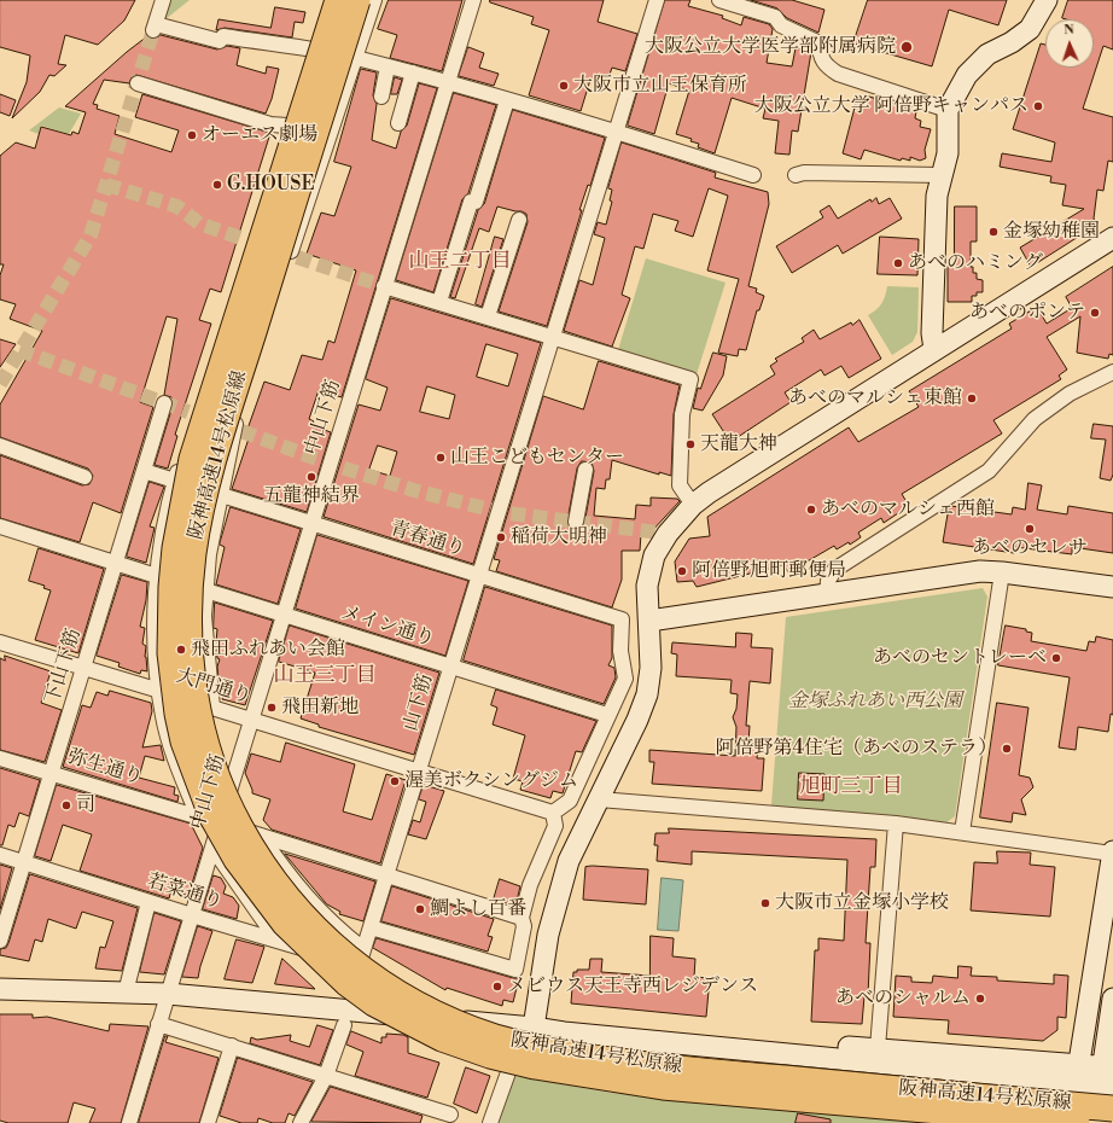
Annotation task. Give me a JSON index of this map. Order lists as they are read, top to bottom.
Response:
{
  "streets": {
    "highway": ["阪神高速14号松原線"],
    "street": [
      "中山下筋",
      "青春通り",
      "メイン通り",
      "下山下筋",
      "大門通り",
      "山下筋",
      "弥生通り",
      "若菜通り"
    ]
  },
  "crossings": [
    ["中山下筋", "青春通り"],
    ["中山下筋", "メイン通り"],
    ["中山下筋", "大門通り"],
    ["中山下筋", "弥生通り"],
    ["中山下筋", "若菜通り"],
    ["青春通り", "メイン通り"],
    ["青春通り", "下山下筋"],
    ["青春通り", "山下筋"],
    ["メイン通り", "下山下筋"],
    ["メイン通り", "山下筋"],
    ["下山下筋", "大門通り"],
    ["下山下筋", "弥生通り"],
    ["下山下筋", "若菜通り"],
    ["大門通り", "山下筋"],
    ["山下筋", "弥生通り"],
    ["山下筋", "若菜通り"]
  ],
  "districts": ["山王二丁目", "山王三丁目", "旭町三丁目"],
  "parks": ["金塚ふれあい西公園"],
  "places": [
    "大阪公立大学医学部附属病院",
    "大阪市立山王保育所",
    "大阪公立大学 阿倍野キャンパス",
    "オーエス劇場",
    "G.HOUSE",
    "金塚幼稚園",
    "あべのハミング",
    "あべのポンテ",
    "あべのマルシェ東館",
    "天龍大神",
    "山王こどもセンター",
    "五龍神結界",
    "あべのマルシェ西館",
    "あべのセレサ",
    "稲荷大明神",
    "阿倍野旭町郵便局",
    "飛田ふれあい会館",
    "あべのセントレーベ",
    "飛田新地",
    "阿倍野第4住宅（あべのステラ）",
    "渥美ボクシングジム",
    "司",
    "大阪市立金塚小学校",
    "鯛よし百番",
    "メビウス天王寺西レジデンス",
    "あべのシャルム"
  ],
  "north": "top"
}
